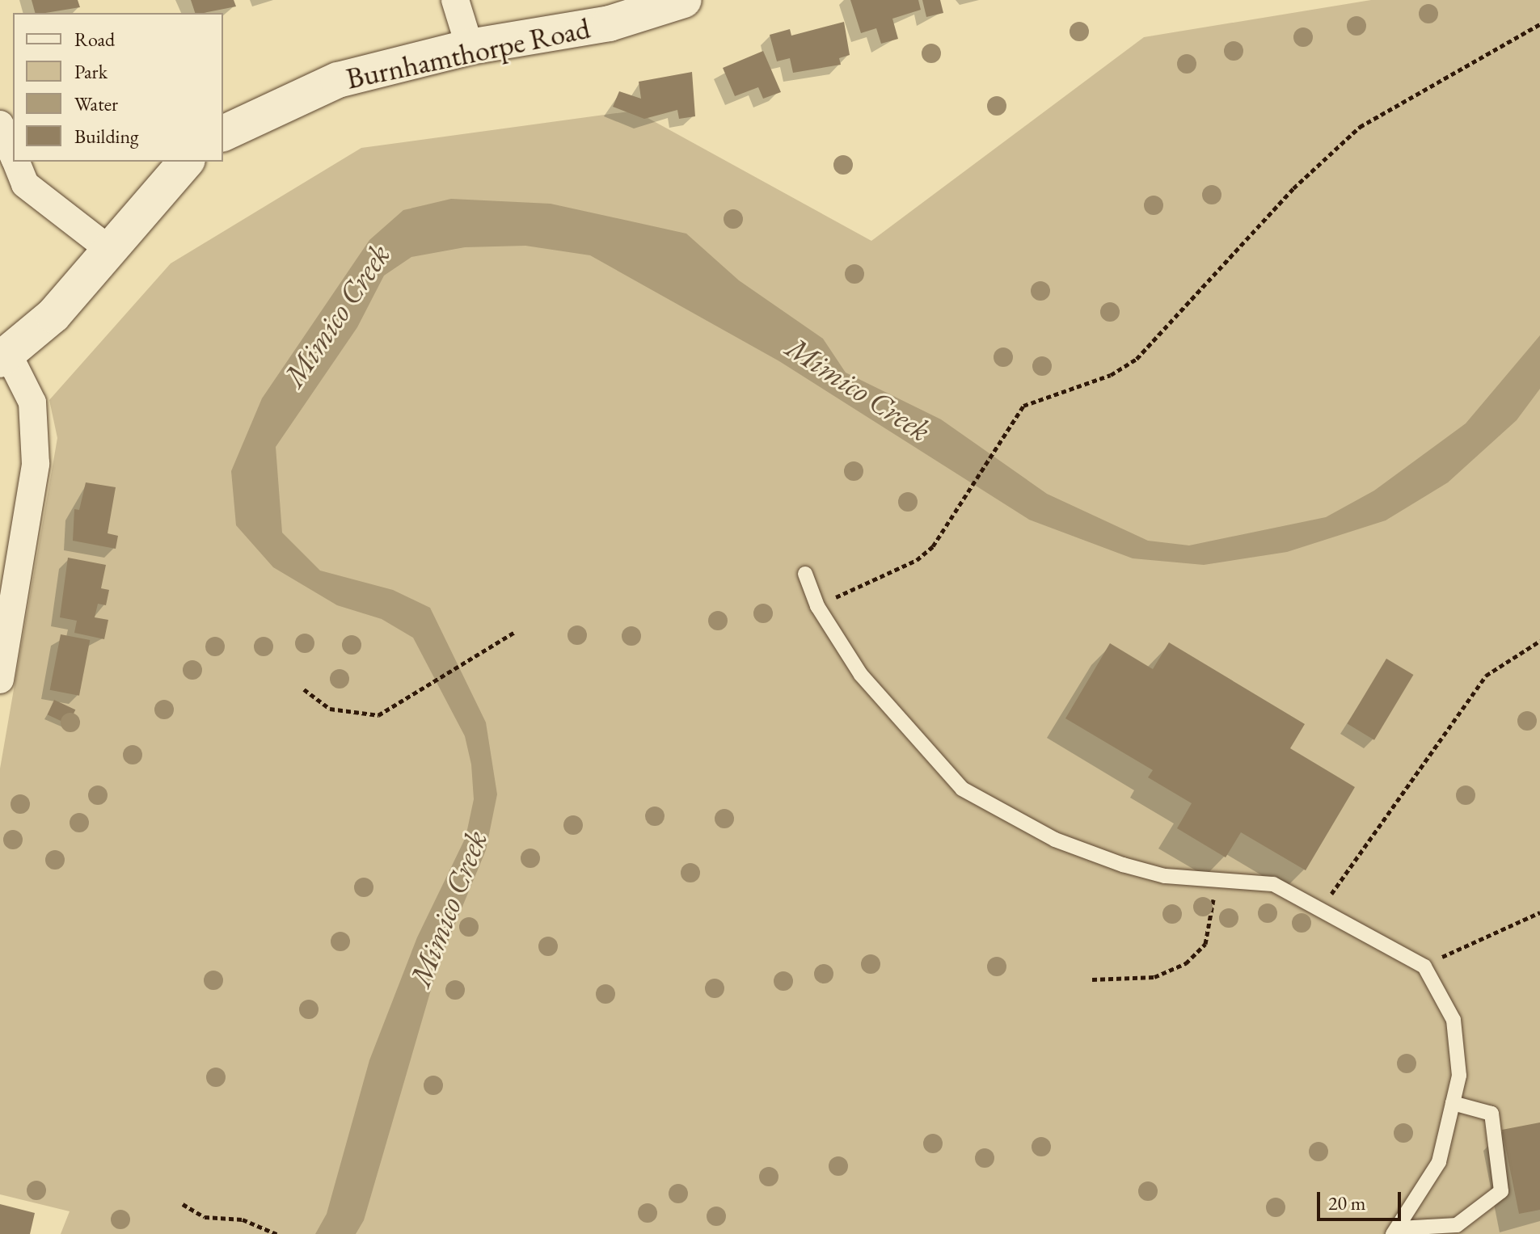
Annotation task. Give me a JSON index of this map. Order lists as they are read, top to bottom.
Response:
{
  "streets": {
    "main road": ["Burnhamthorpe Road"]
  },
  "water": ["Mimico Creek"],
  "legend": [
    "Road",
    "Park",
    "Water",
    "Building"
  ],
  "scale_bar": "20 m"
}
